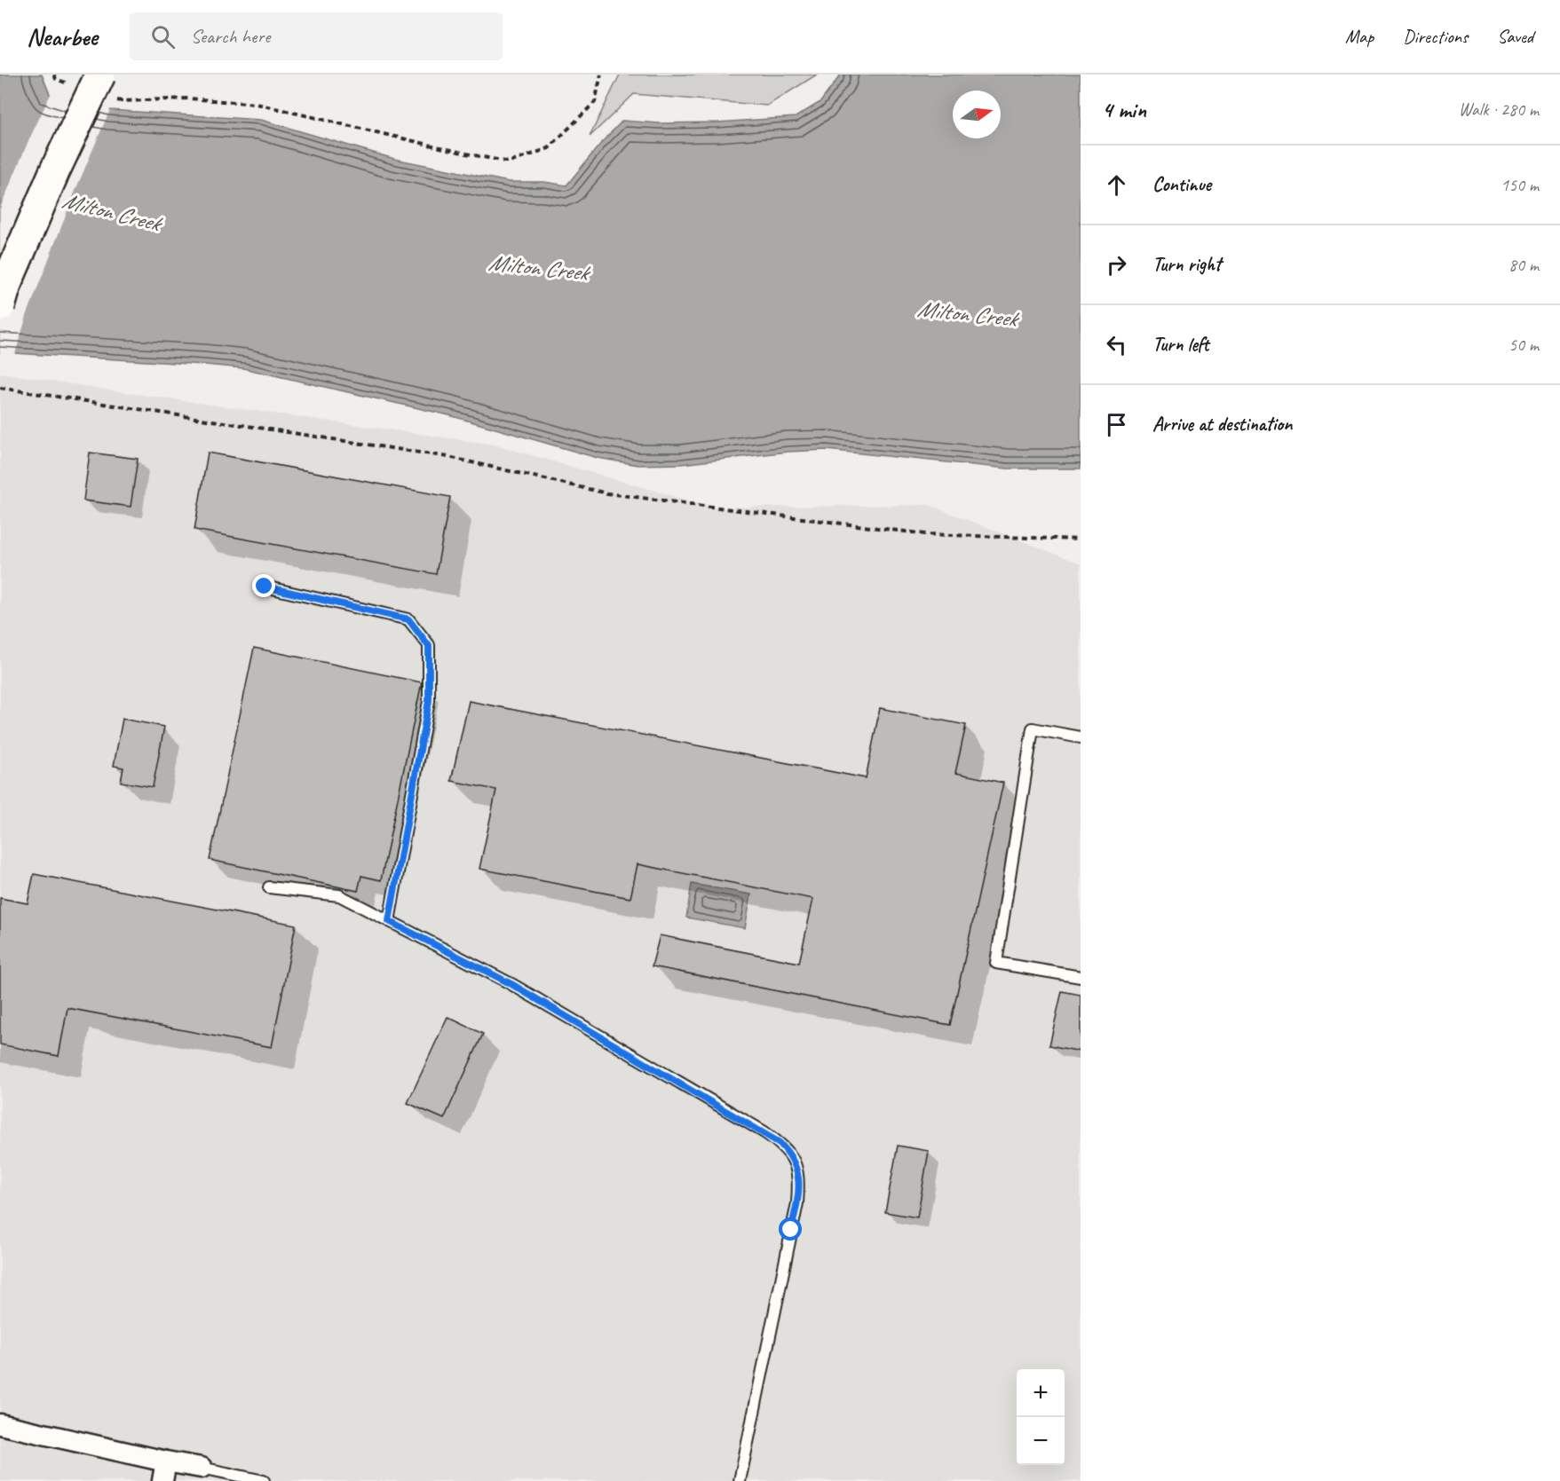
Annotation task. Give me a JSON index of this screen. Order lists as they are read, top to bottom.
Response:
{
  "water": ["Milton Creek"],
  "north": "right",
  "page": {
    "header": "Nearbee",
    "search": "Search here",
    "nav": ["Map", "Directions", "Saved"],
    "heading": ["4 min", "Walk · 280 m"],
    "list": [
      ["Continue", "150 m"],
      ["Turn right", "80 m"],
      ["Turn left", "50 m"],
      "Arrive at destination"
    ],
    "map_buttons": ["+", "−"]
  }
}
